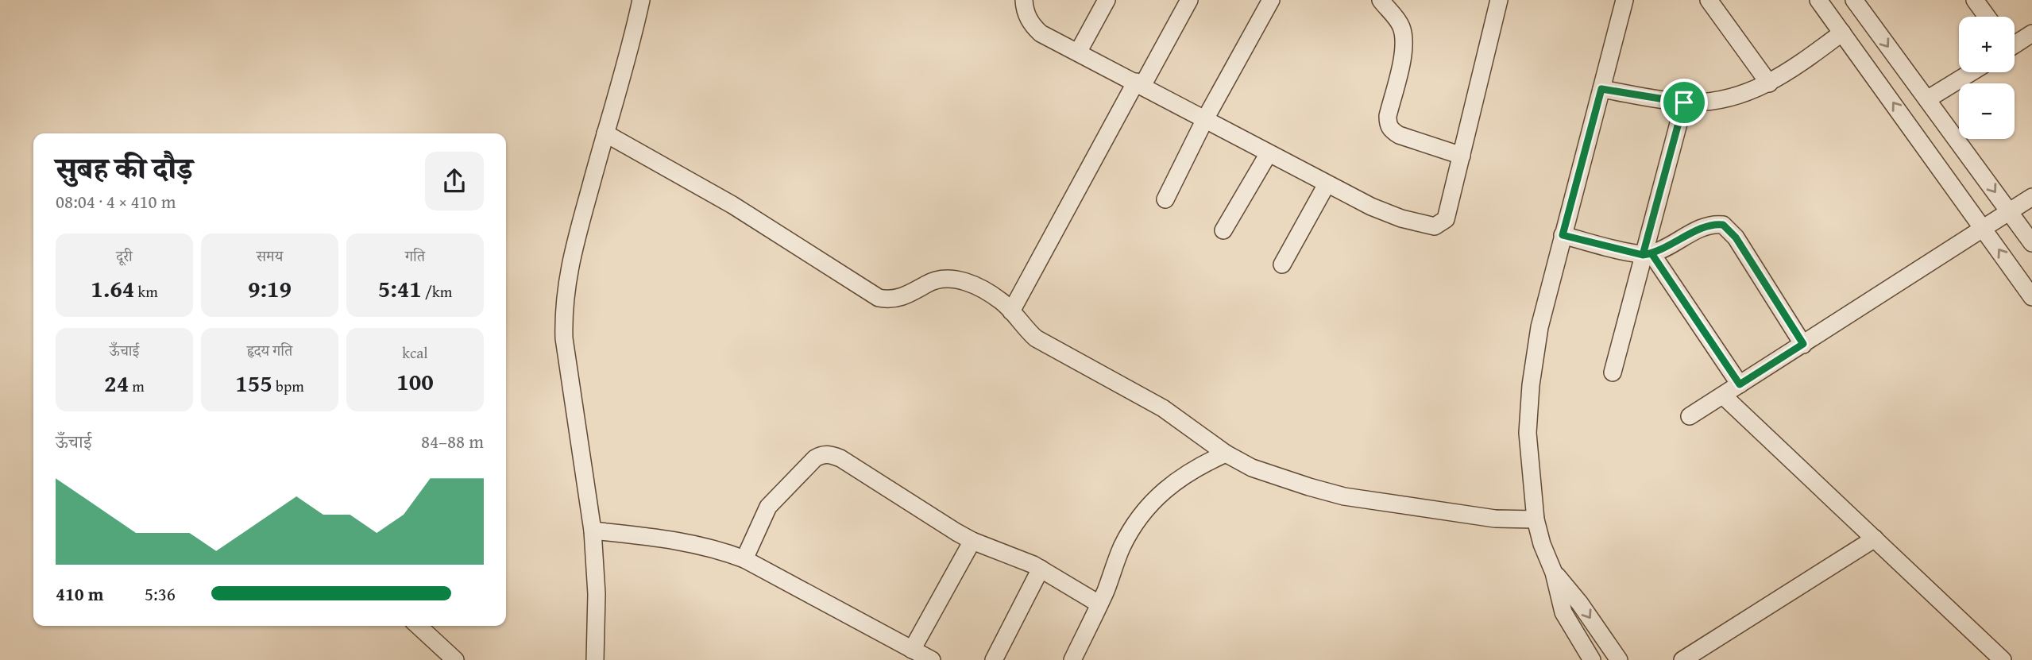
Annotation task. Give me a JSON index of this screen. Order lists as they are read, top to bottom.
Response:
{
  "page": {
    "map_buttons": ["+", "−"],
    "heading": ["सुबह की दौड़", "08:04 · 4 × 410 m"],
    "stats": [
      ["दूरी", "1.64 km"],
      ["समय", "9:19"],
      ["गति", "5:41 /km"],
      ["ऊँचाई", "24 m"],
      ["हृदय गति", "155 bpm"],
      ["kcal", "100"]
    ],
    "chart": ["ऊँचाई", "84–88 m"],
    "list": [
      {
        "name": "410 m",
        "note": "5:36"
      }
    ]
  }
}
